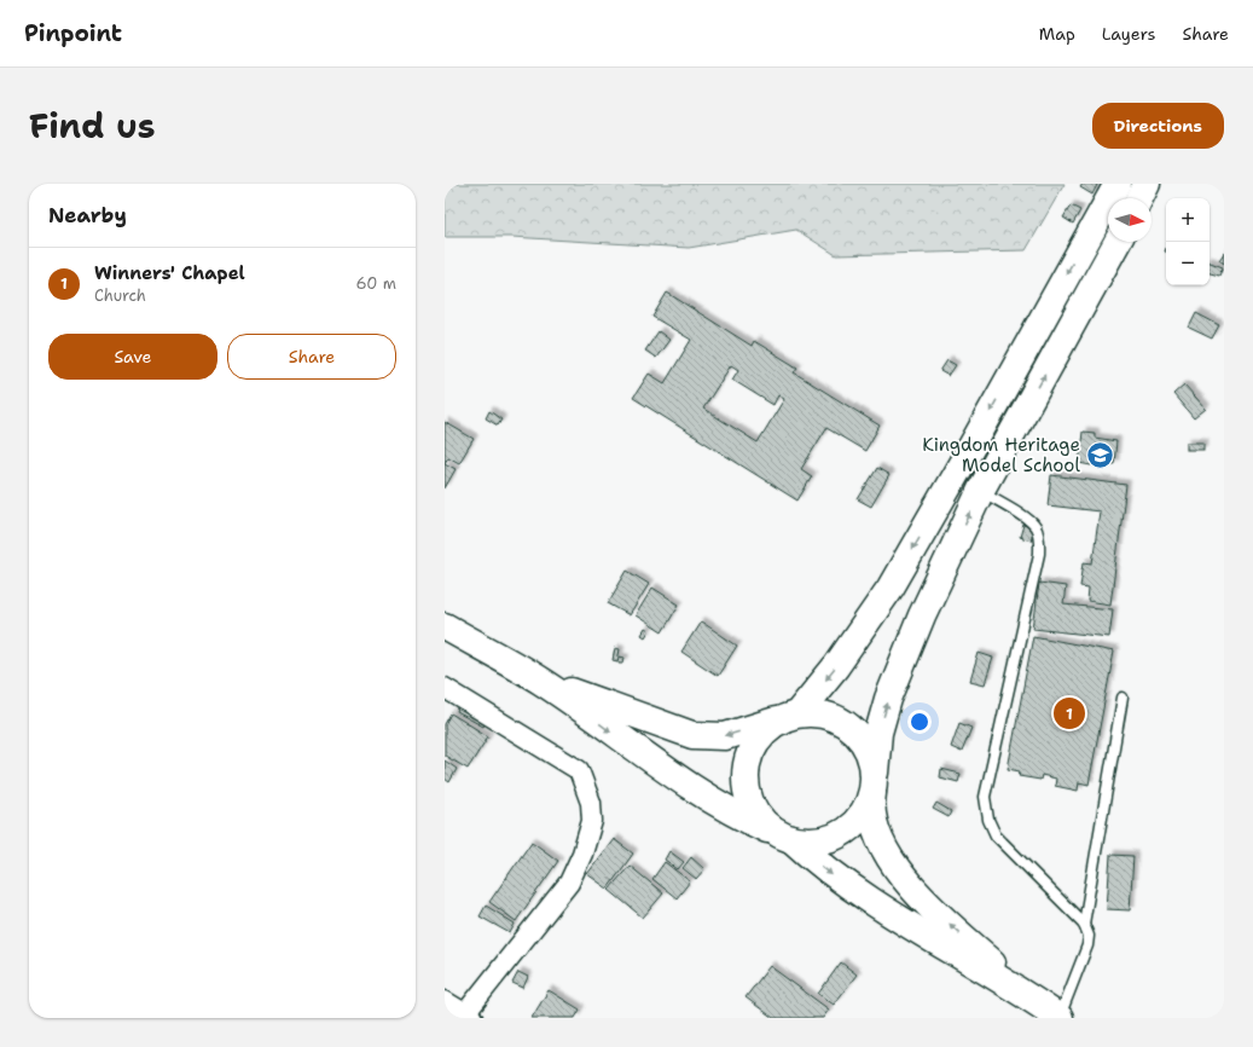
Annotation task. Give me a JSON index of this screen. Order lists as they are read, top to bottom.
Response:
{
  "places": {
    "school or university": ["Kingdom Heritage Model School"]
  },
  "north": "right",
  "page": {
    "header": "Pinpoint",
    "nav": ["Map", "Layers", "Share"],
    "title": "Find us",
    "buttons": [
      "Directions",
      ["Save", "Share"]
    ],
    "heading": "Nearby",
    "map_buttons": ["+", "−"],
    "list": [
      {
        "mark": "1",
        "name": "Winners' Chapel",
        "note": "Church",
        "value": "60 m"
      }
    ],
    "pins": "1"
  }
}
